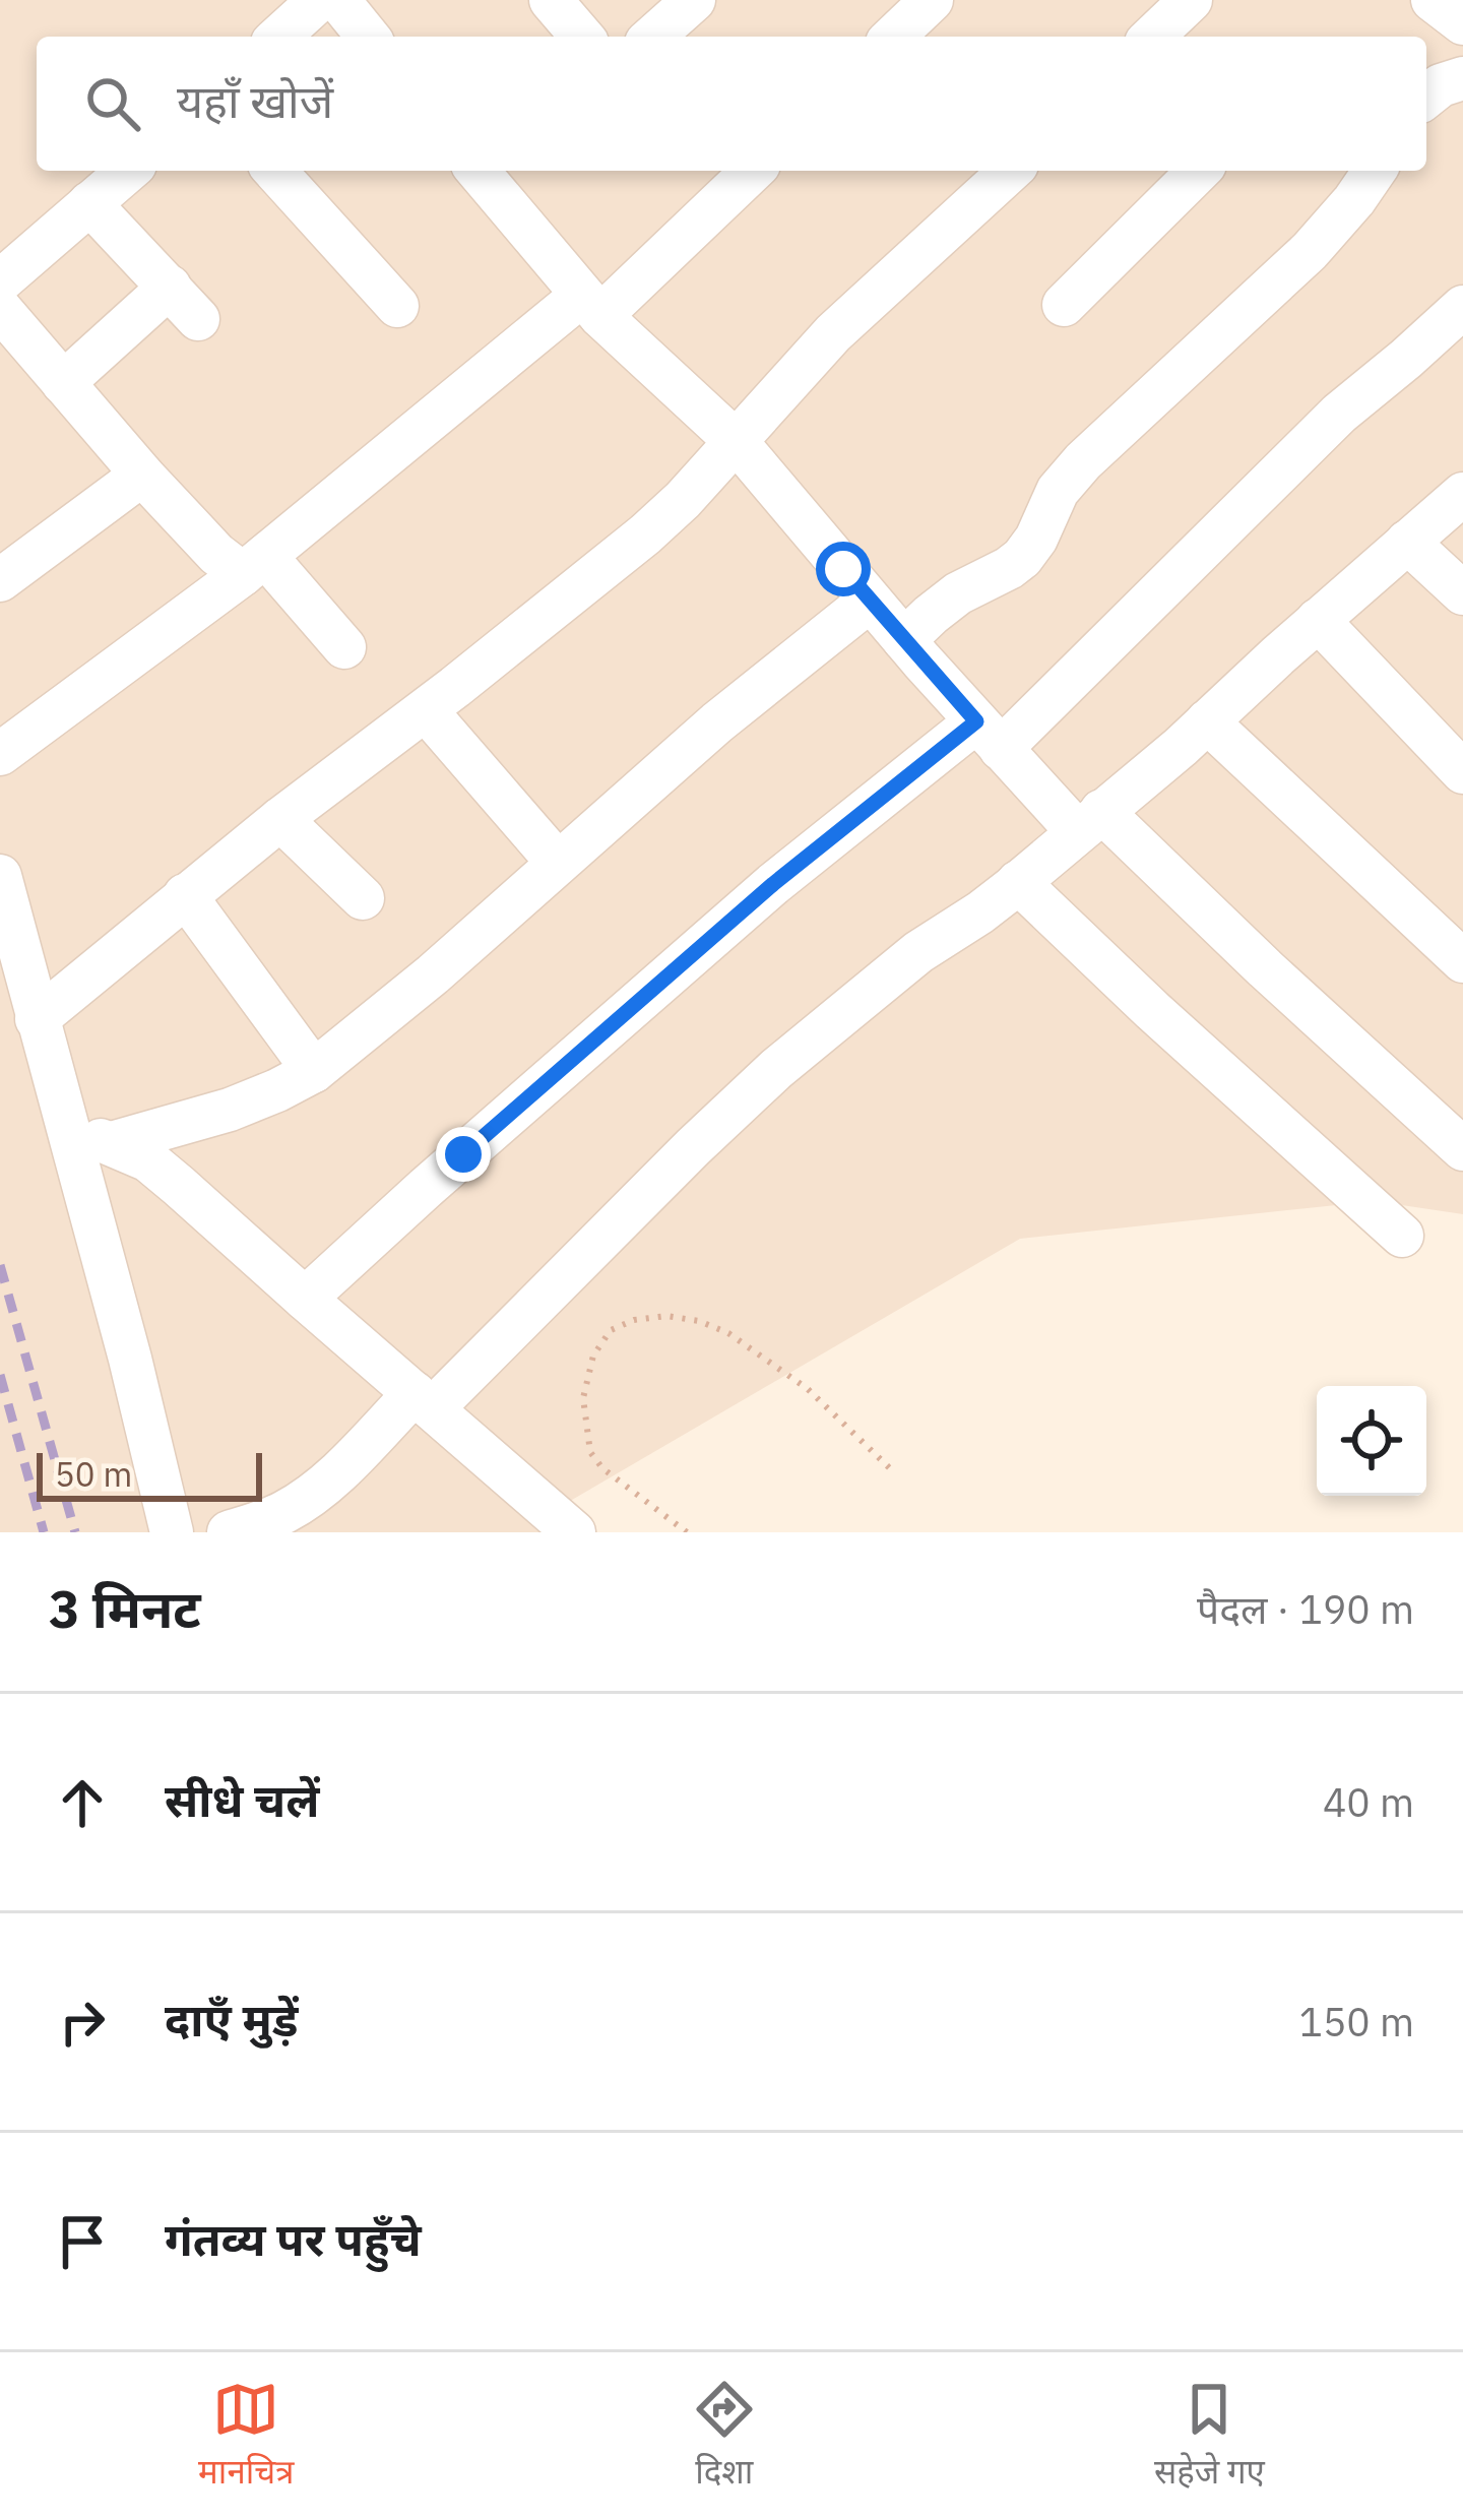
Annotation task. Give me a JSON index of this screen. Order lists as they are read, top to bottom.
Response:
{
  "scale_bar": "50 m",
  "page": {
    "search": "यहाँ खोजें",
    "scale": "50 m",
    "heading": ["3 मिनट", "पैदल · 190 m"],
    "list": [
      ["सीधे चलें", "40 m"],
      ["दाएँ मुड़ें", "150 m"],
      "गंतव्य पर पहुँचे"
    ],
    "nav": ["मानचित्र", "दिशा", "सहेजे गए"]
  }
}
